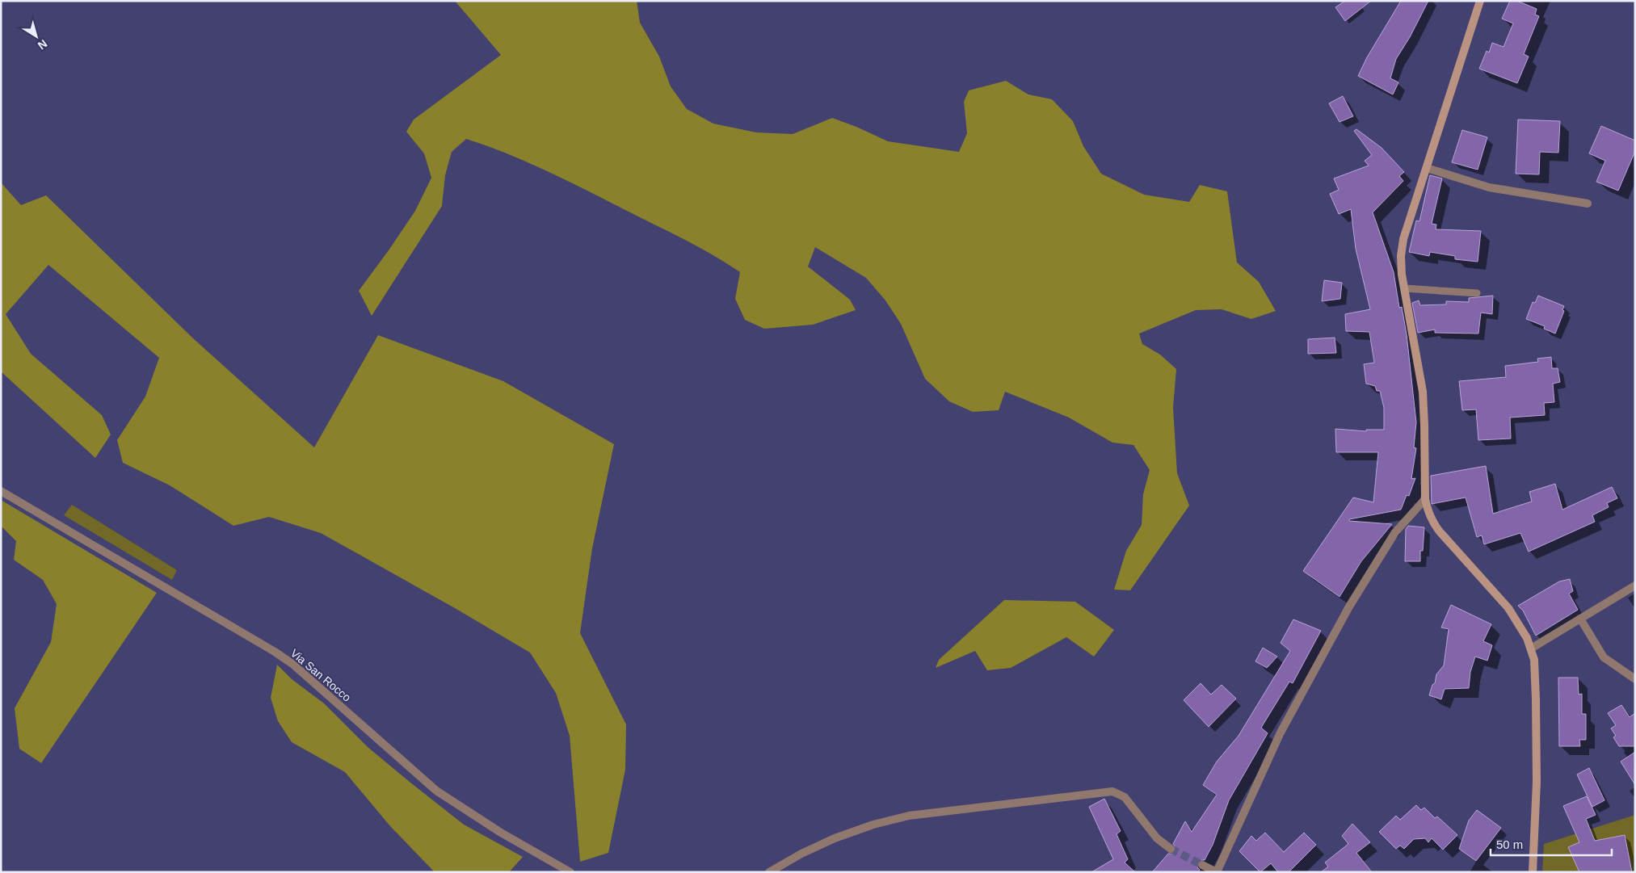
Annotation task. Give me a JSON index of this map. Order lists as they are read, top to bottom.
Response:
{
  "streets": {
    "street": ["Via San Rocco"]
  },
  "scale_bar": "50 m",
  "north": "bottom right"
}
